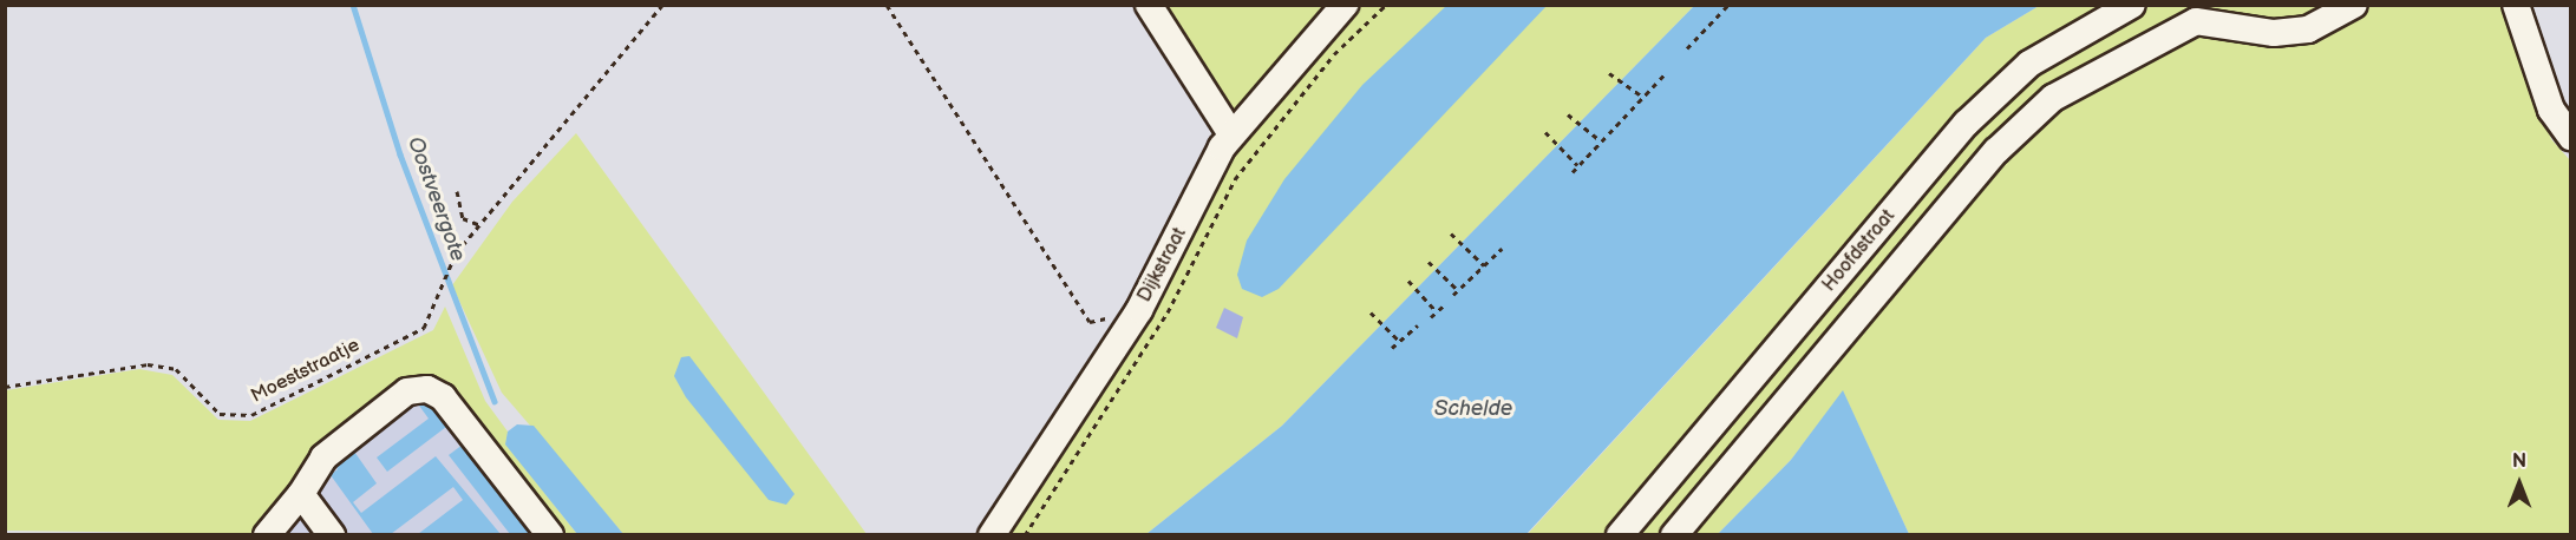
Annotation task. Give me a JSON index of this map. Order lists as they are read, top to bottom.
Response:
{
  "streets": {
    "street": ["Hoofdstraat", "Dijkstraat"],
    "path": ["Moeststraatje"]
  },
  "water": ["Oostveergote", "Schelde"],
  "north": "top"
}
